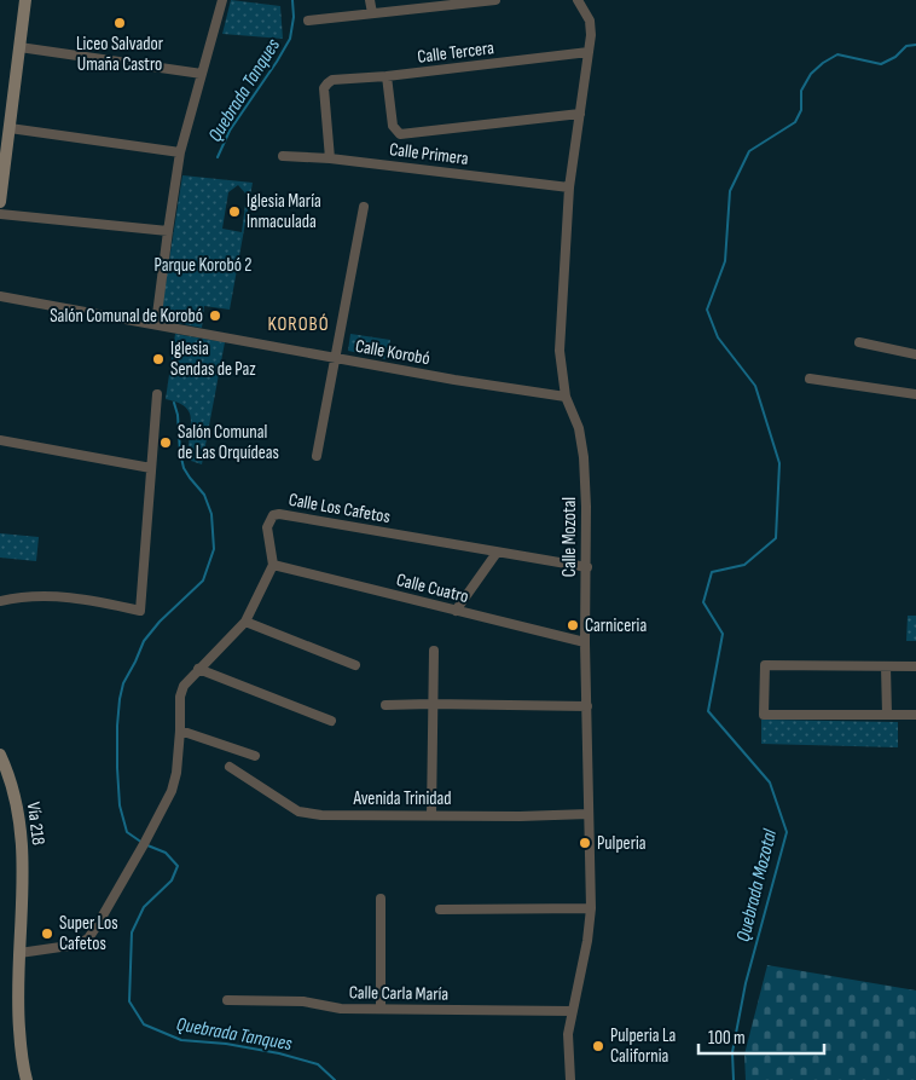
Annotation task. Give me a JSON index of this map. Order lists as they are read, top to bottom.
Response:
{
  "streets": {
    "main road": ["Vía 218"],
    "street": [
      "Calle Tercera",
      "Calle Primera",
      "Calle Korobó",
      "Calle Los Cafetos",
      "Calle Mozotal",
      "Calle Cuatro",
      "Avenida Trinidad",
      "Calle Carla María"
    ]
  },
  "crossings": [
    ["Calle Tercera", "Calle Primera"],
    ["Calle Tercera", "Calle Mozotal"],
    ["Calle Primera", "Calle Mozotal"],
    ["Calle Korobó", "Calle Mozotal"],
    ["Calle Los Cafetos", "Calle Mozotal"],
    ["Calle Los Cafetos", "Calle Cuatro"],
    ["Calle Mozotal", "Calle Cuatro"],
    ["Calle Mozotal", "Avenida Trinidad"],
    ["Calle Mozotal", "Calle Carla María"]
  ],
  "districts": ["KOROBÓ"],
  "water": ["Quebrada Tanques", "Quebrada Mozotal"],
  "parks": ["Parque Korobó 2"],
  "places": [
    "Liceo Salvador Umaña Castro",
    "Iglesia María Inmaculada",
    "Salón Comunal de Korobó",
    "Iglesia Sendas de Paz",
    "Salón Comunal de Las Orquídeas",
    "Carniceria",
    "Pulperia",
    "Super Los Cafetos",
    "Pulperia La California"
  ],
  "scale_bar": "100 m"
}
